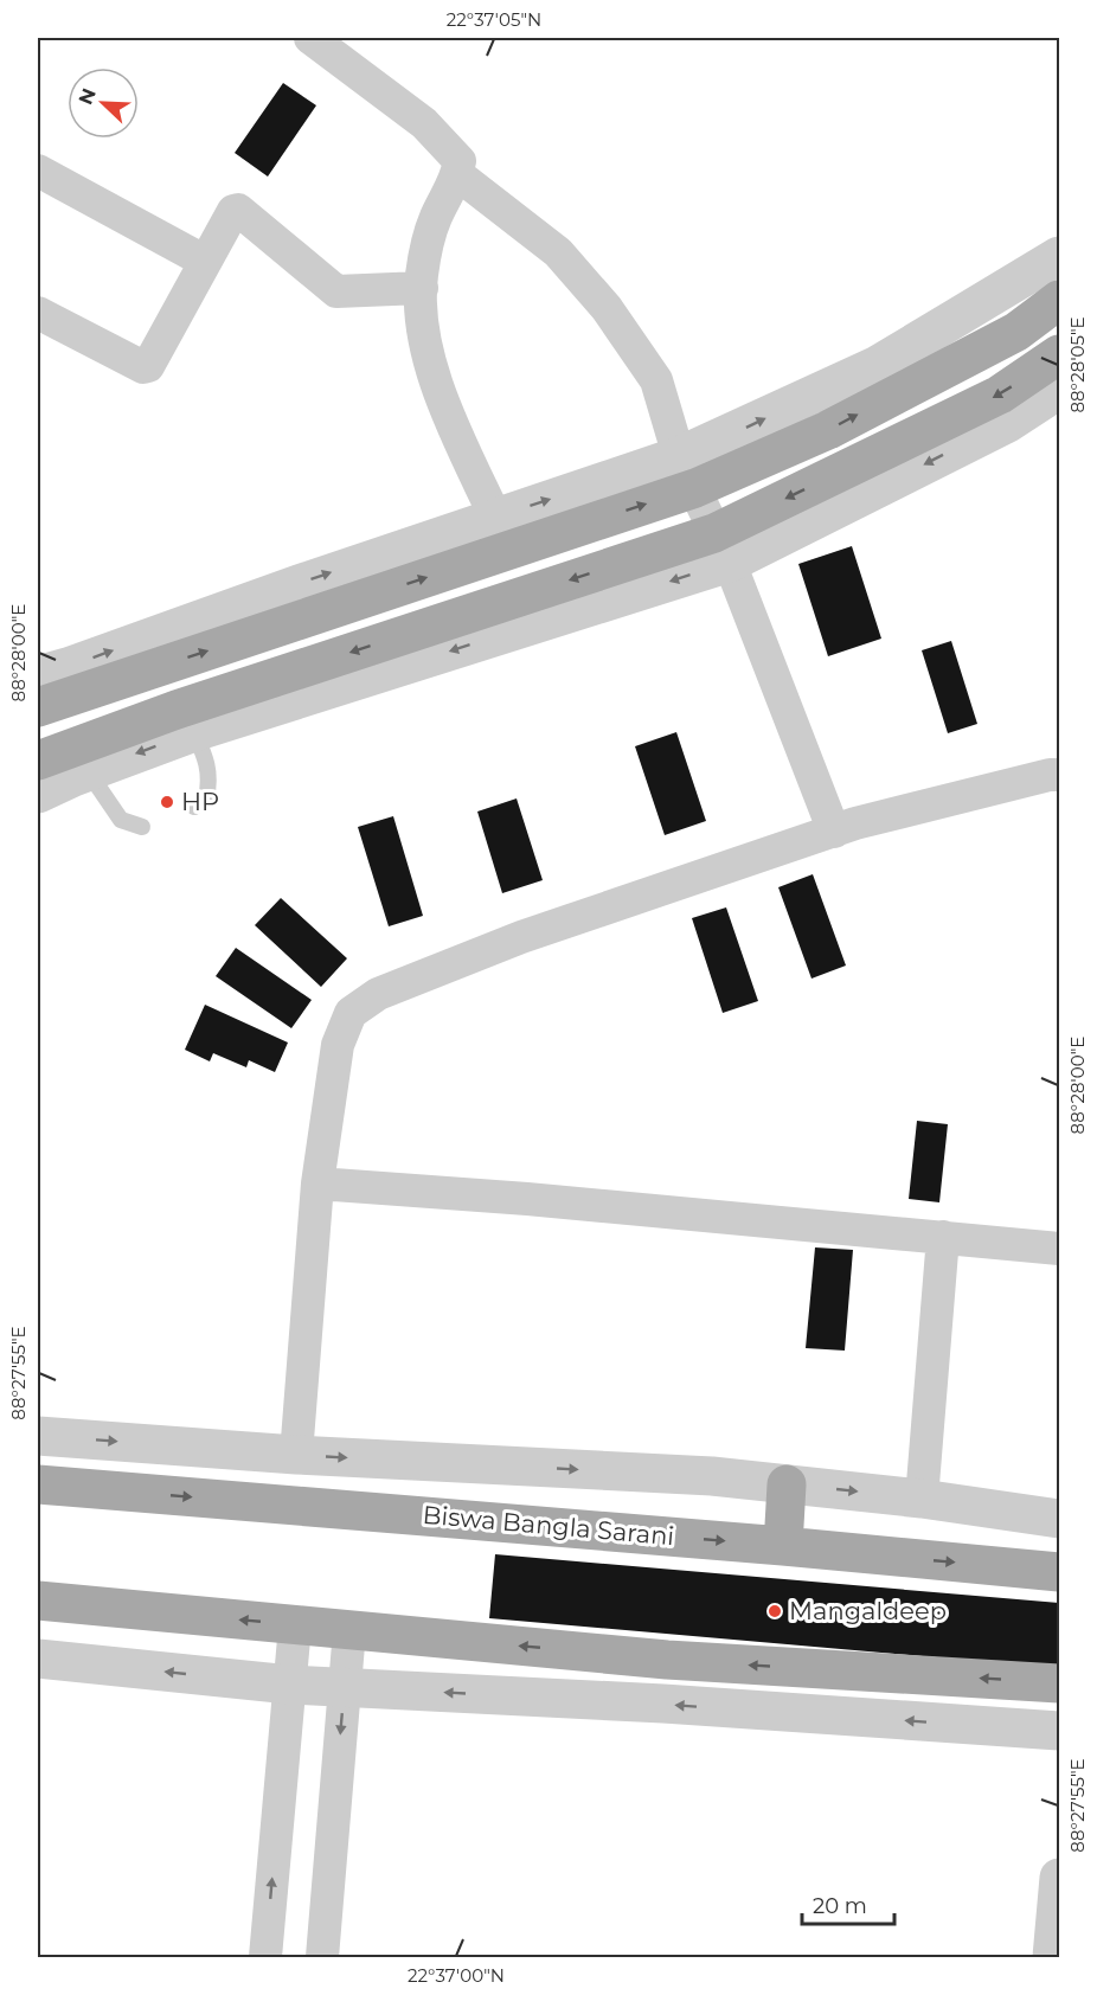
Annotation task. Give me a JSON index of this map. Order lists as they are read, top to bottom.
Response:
{
  "streets": {
    "main road": ["Biswa Bangla Sarani"]
  },
  "places": ["HP", "Mangaldeep"],
  "scale_bar": "20 m",
  "north": "top left",
  "coordinates": [
    "22°37'05\"N",
    "88°28'05\"E",
    "88°28'00\"E",
    "88°27'55\"E",
    "22°37'00\"N"
  ]
}
